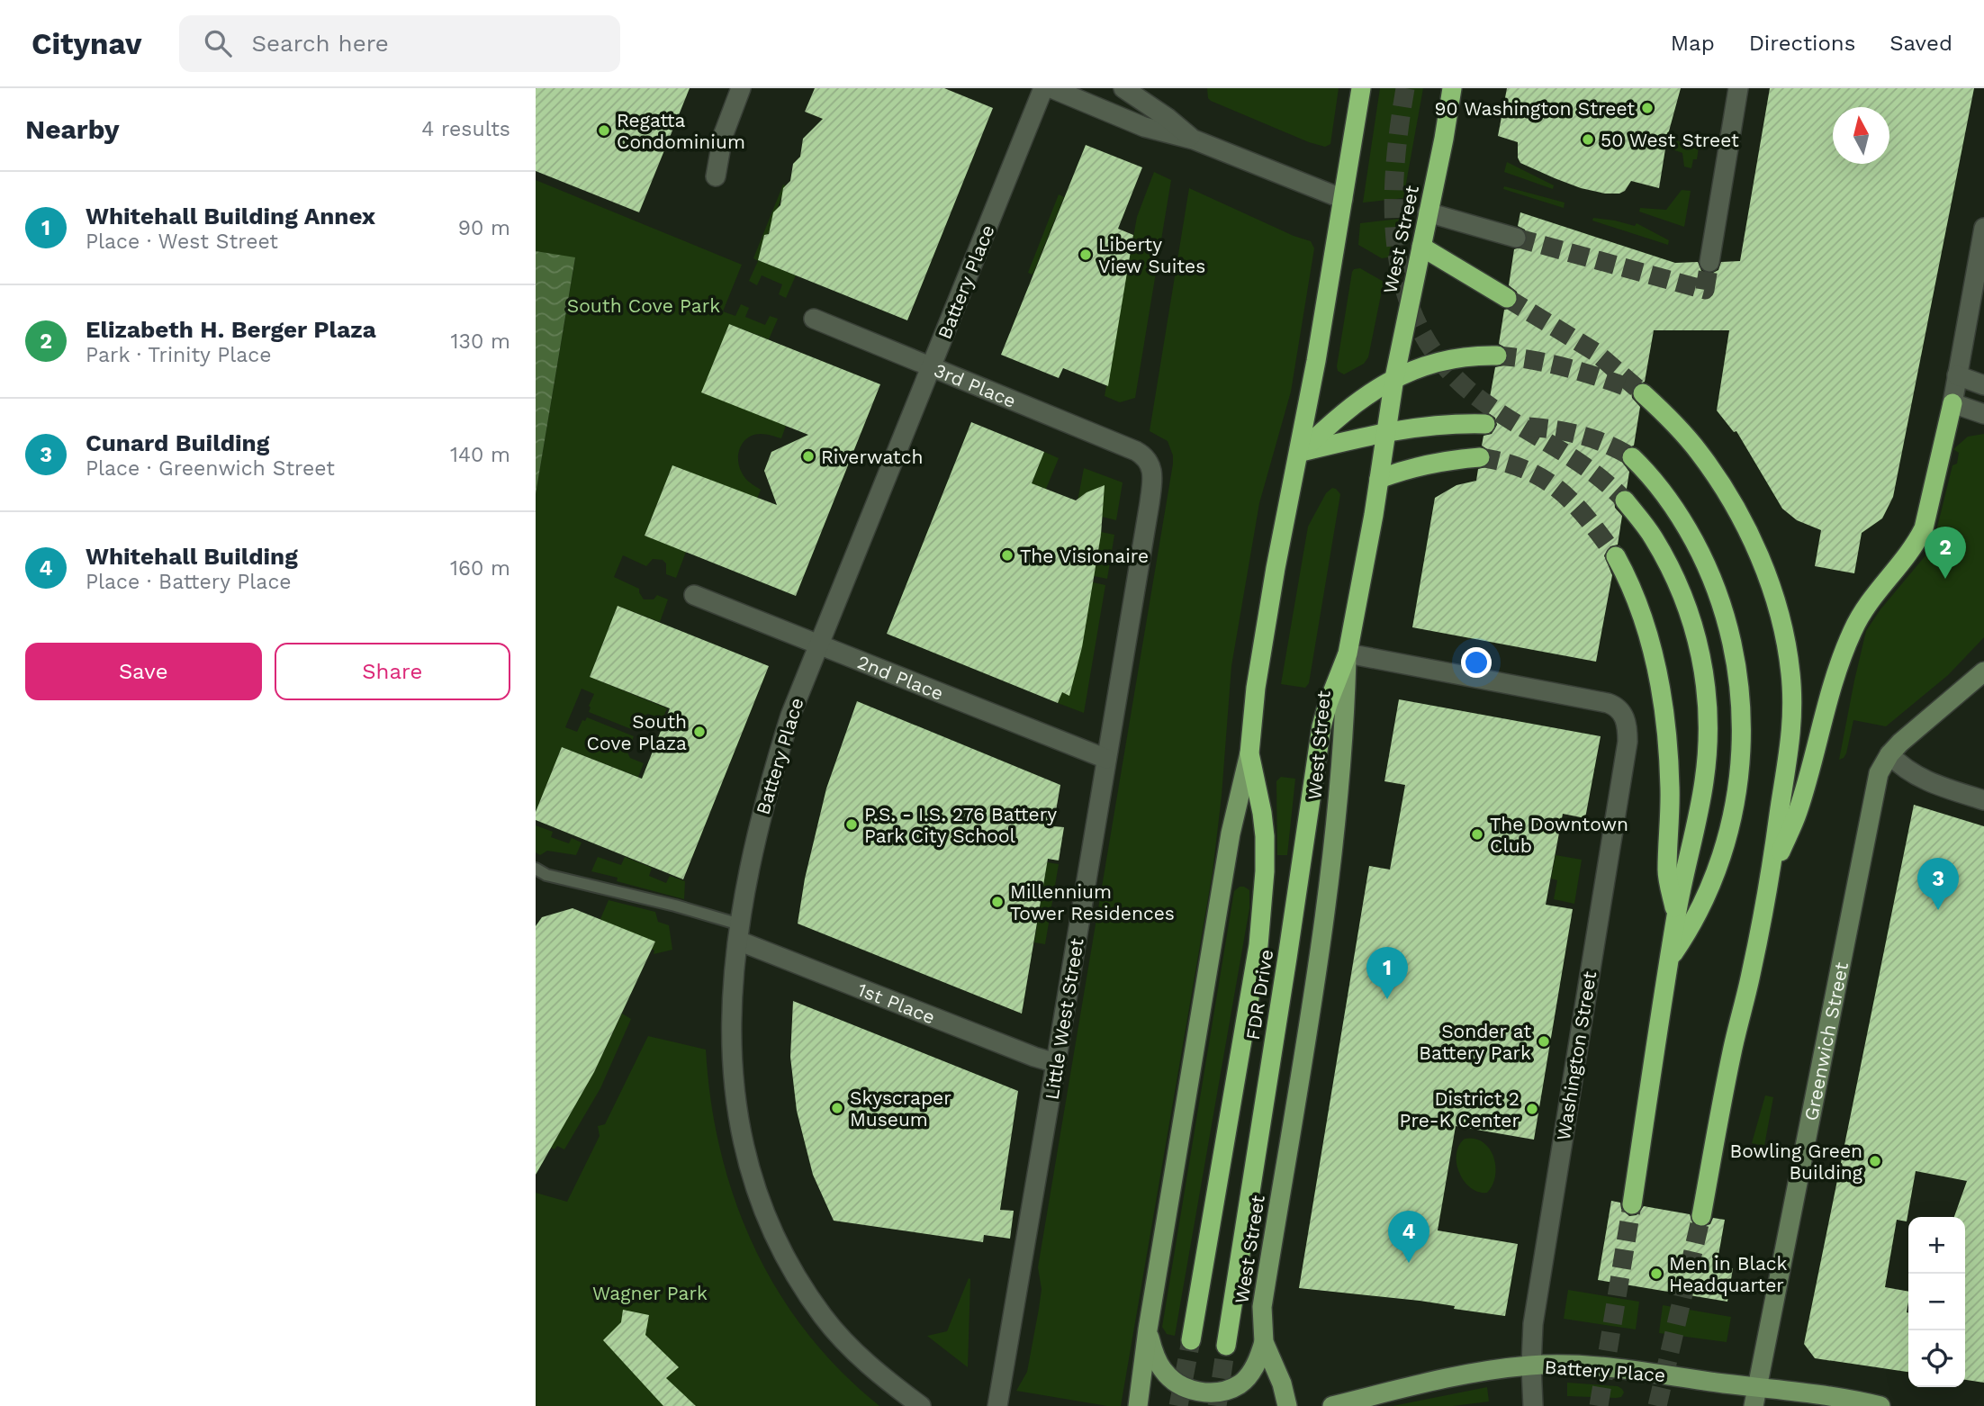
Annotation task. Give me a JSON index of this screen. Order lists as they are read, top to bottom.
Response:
{
  "streets": {
    "highway": ["West Street", "FDR Drive"],
    "main road": ["Battery Place", "Greenwich Street"],
    "street": [
      "3rd Place",
      "2nd Place",
      "1st Place",
      "Little West Street",
      "Washington Street"
    ]
  },
  "crossings": [
    ["West Street", "FDR Drive"],
    ["West Street", "Washington Street"],
    ["Battery Place", "3rd Place"],
    ["Battery Place", "2nd Place"],
    ["Battery Place", "1st Place"],
    ["Battery Place", "Greenwich Street"],
    ["Battery Place", "Washington Street"],
    ["3rd Place", "Little West Street"],
    ["2nd Place", "Little West Street"],
    ["FDR Drive", "Washington Street"],
    ["1st Place", "Little West Street"]
  ],
  "parks": ["South Cove Park", "Wagner Park"],
  "places": [
    "90 Washington Street",
    "Regatta Condominium",
    "50 West Street",
    "Liberty View Suites",
    "Riverwatch",
    "The Visionaire",
    "South Cove Plaza",
    "P.S. - I.S. 276 Battery Park City School",
    "The Downtown Club",
    "Millennium Tower Residences",
    "Sonder at Battery Park",
    "Skyscraper Museum",
    "District 2 Pre-K Center",
    "Bowling Green Building",
    "Men in Black Headquarter"
  ],
  "north": "top",
  "page": {
    "header": "Citynav",
    "search": "Search here",
    "nav": ["Map", "Directions", "Saved"],
    "heading": ["Nearby", "4 results"],
    "list": [
      {
        "mark": "1",
        "name": "Whitehall Building Annex",
        "note": "Place · West Street",
        "value": "90 m"
      },
      {
        "mark": "2",
        "name": "Elizabeth H. Berger Plaza",
        "note": "Park · Trinity Place",
        "value": "130 m"
      },
      {
        "mark": "3",
        "name": "Cunard Building",
        "note": "Place · Greenwich Street",
        "value": "140 m"
      },
      {
        "mark": "4",
        "name": "Whitehall Building",
        "note": "Place · Battery Place",
        "value": "160 m"
      }
    ],
    "pins": [
      "2",
      "3",
      "1",
      "4"
    ],
    "buttons": ["Save", "Share"],
    "map_buttons": ["+", "−"]
  }
}
